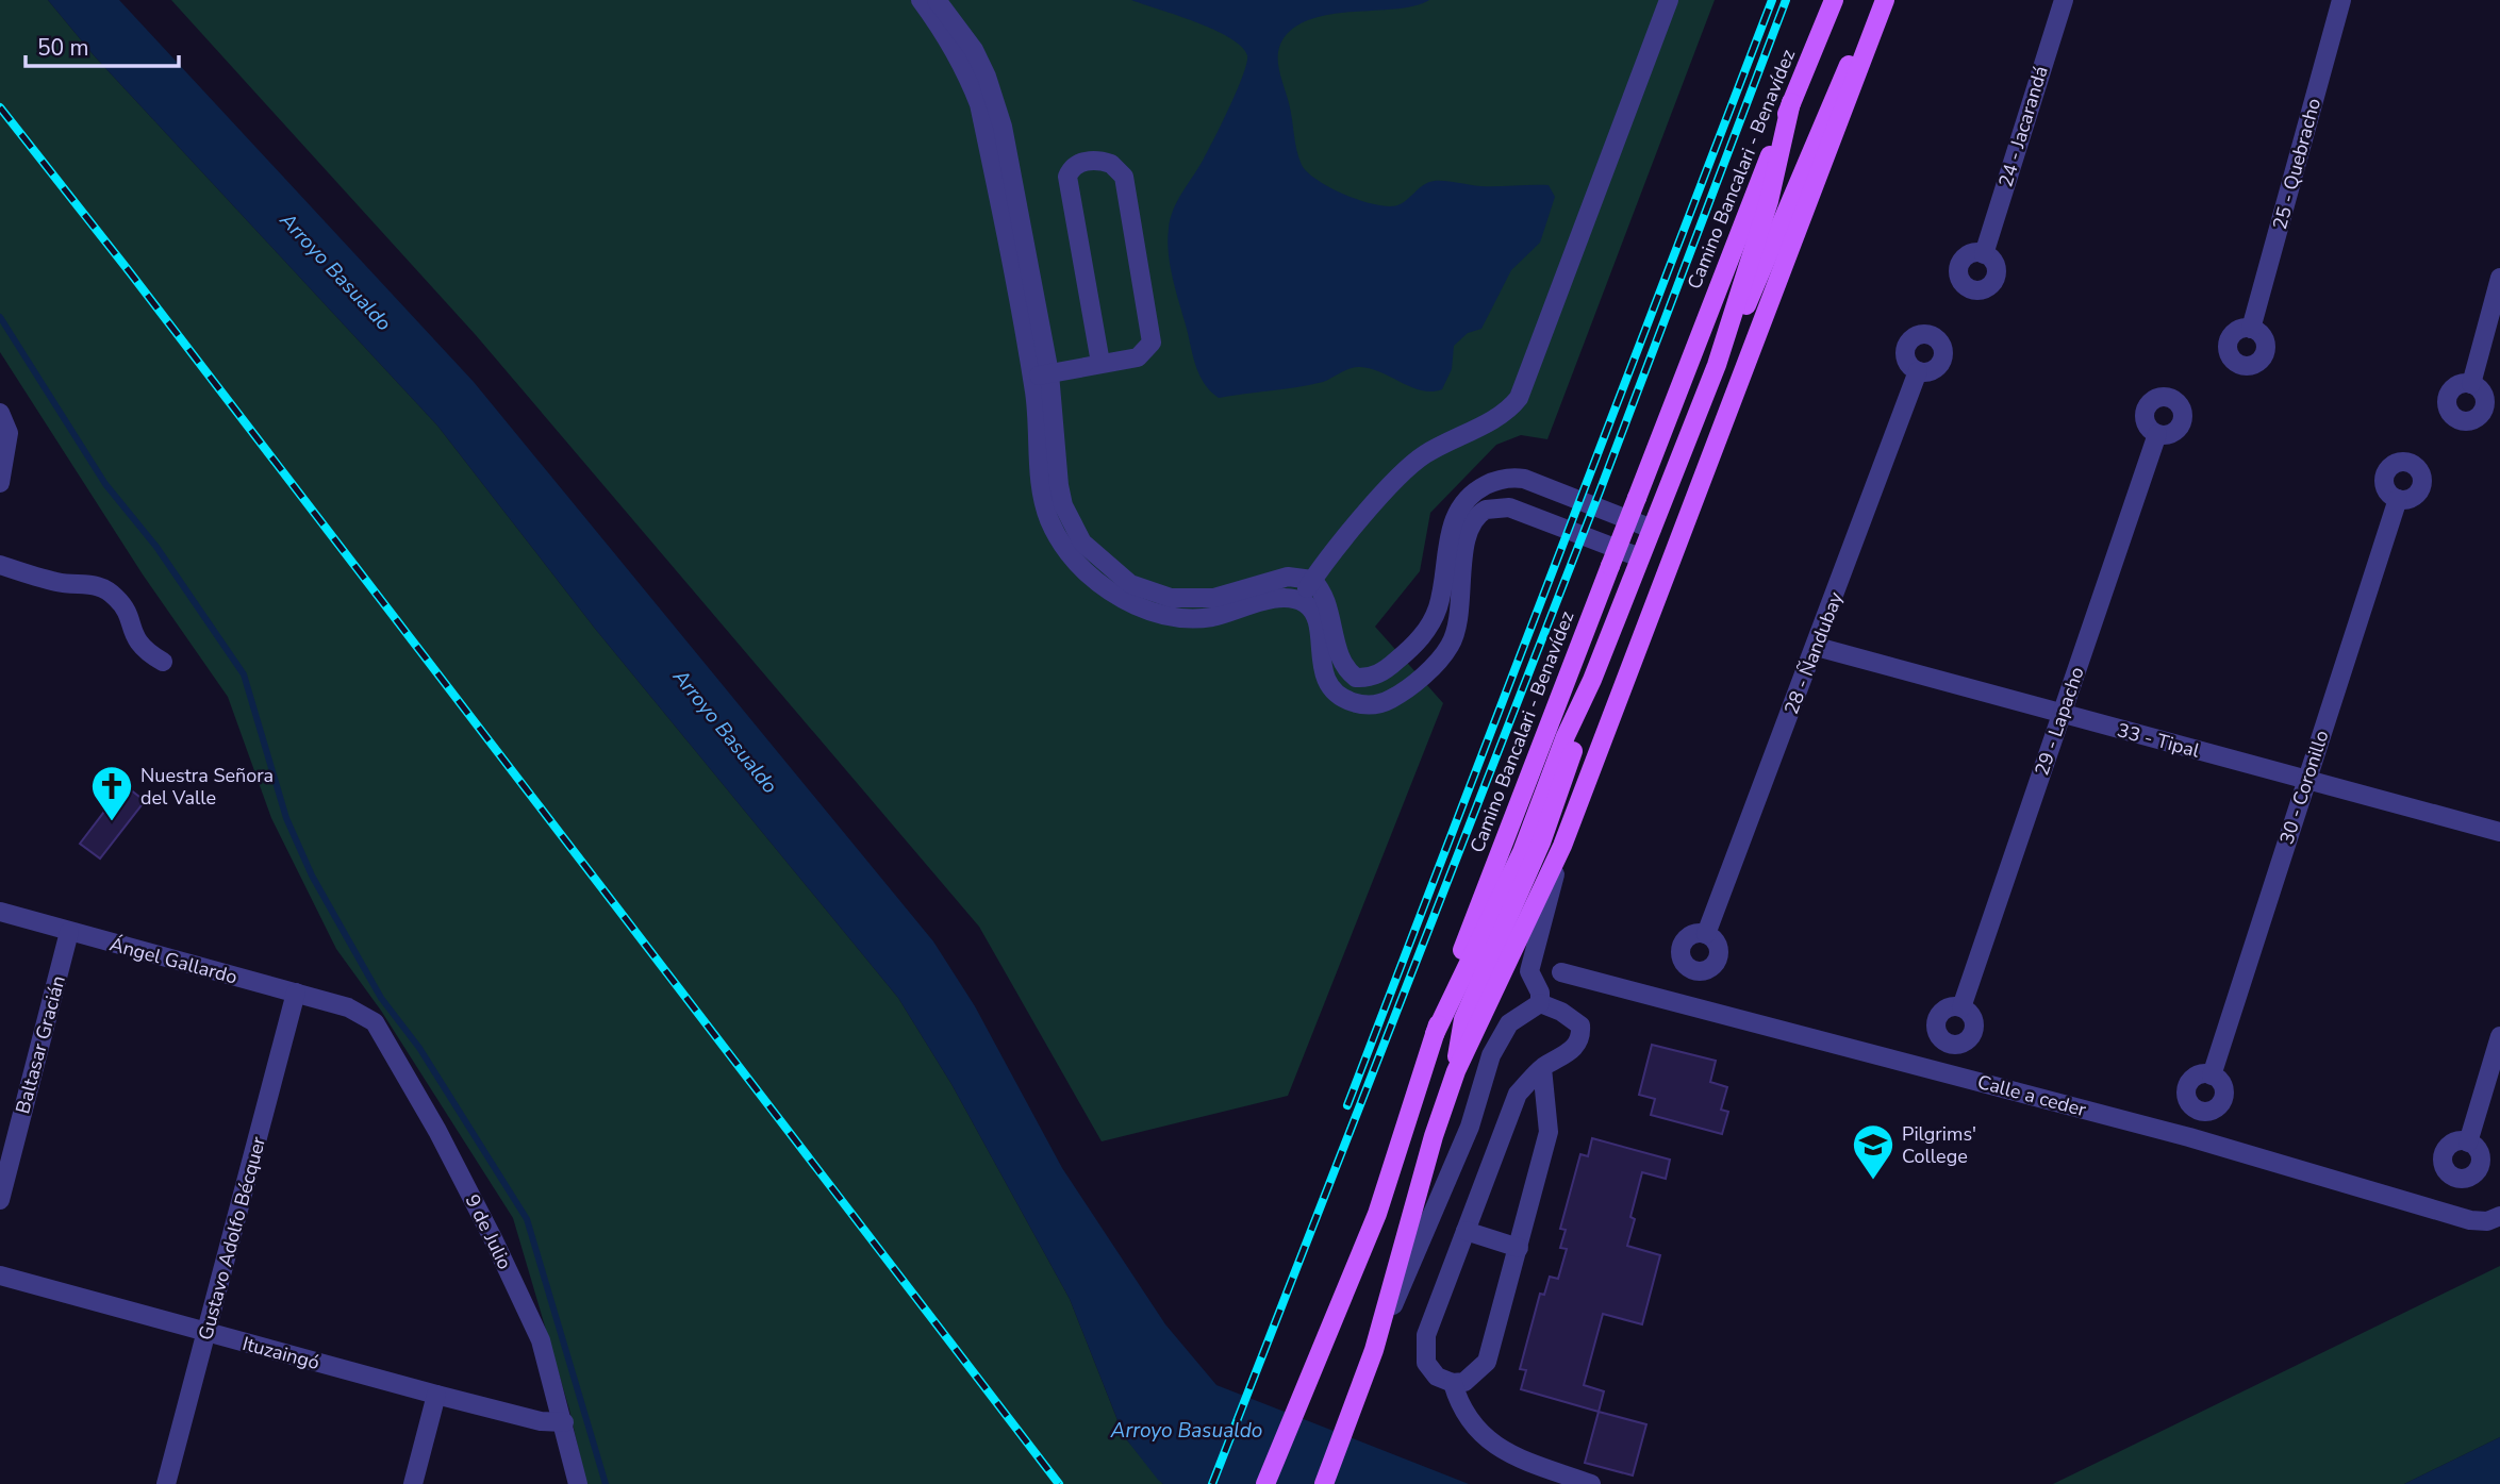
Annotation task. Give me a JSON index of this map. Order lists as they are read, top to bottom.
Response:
{
  "streets": {
    "main road": ["Camino Bancalari - Benavídez"],
    "street": [
      "24 - Jacarandá",
      "25 - Quebracho",
      "28 - Ñandubay",
      "29 - Lapacho",
      "33 - Tipal",
      "30 - Coronillo",
      "Ángel Gallardo",
      "Baltasar Gracián",
      "Calle a ceder",
      "9 de Julio",
      "Gustavo Adolfo Bécquer",
      "Ituzaingó"
    ]
  },
  "crossings": [
    ["28 - Ñandubay", "33 - Tipal"],
    ["29 - Lapacho", "33 - Tipal"],
    ["33 - Tipal", "30 - Coronillo"],
    ["Ángel Gallardo", "Baltasar Gracián"],
    ["Ángel Gallardo", "9 de Julio"],
    ["Ángel Gallardo", "Gustavo Adolfo Bécquer"],
    ["9 de Julio", "Ituzaingó"],
    ["Gustavo Adolfo Bécquer", "Ituzaingó"]
  ],
  "water": ["Arroyo Basualdo"],
  "places": {
    "church": ["Nuestra Señora del Valle"],
    "school or university": ["Pilgrims' College"]
  },
  "scale_bar": "50 m"
}
